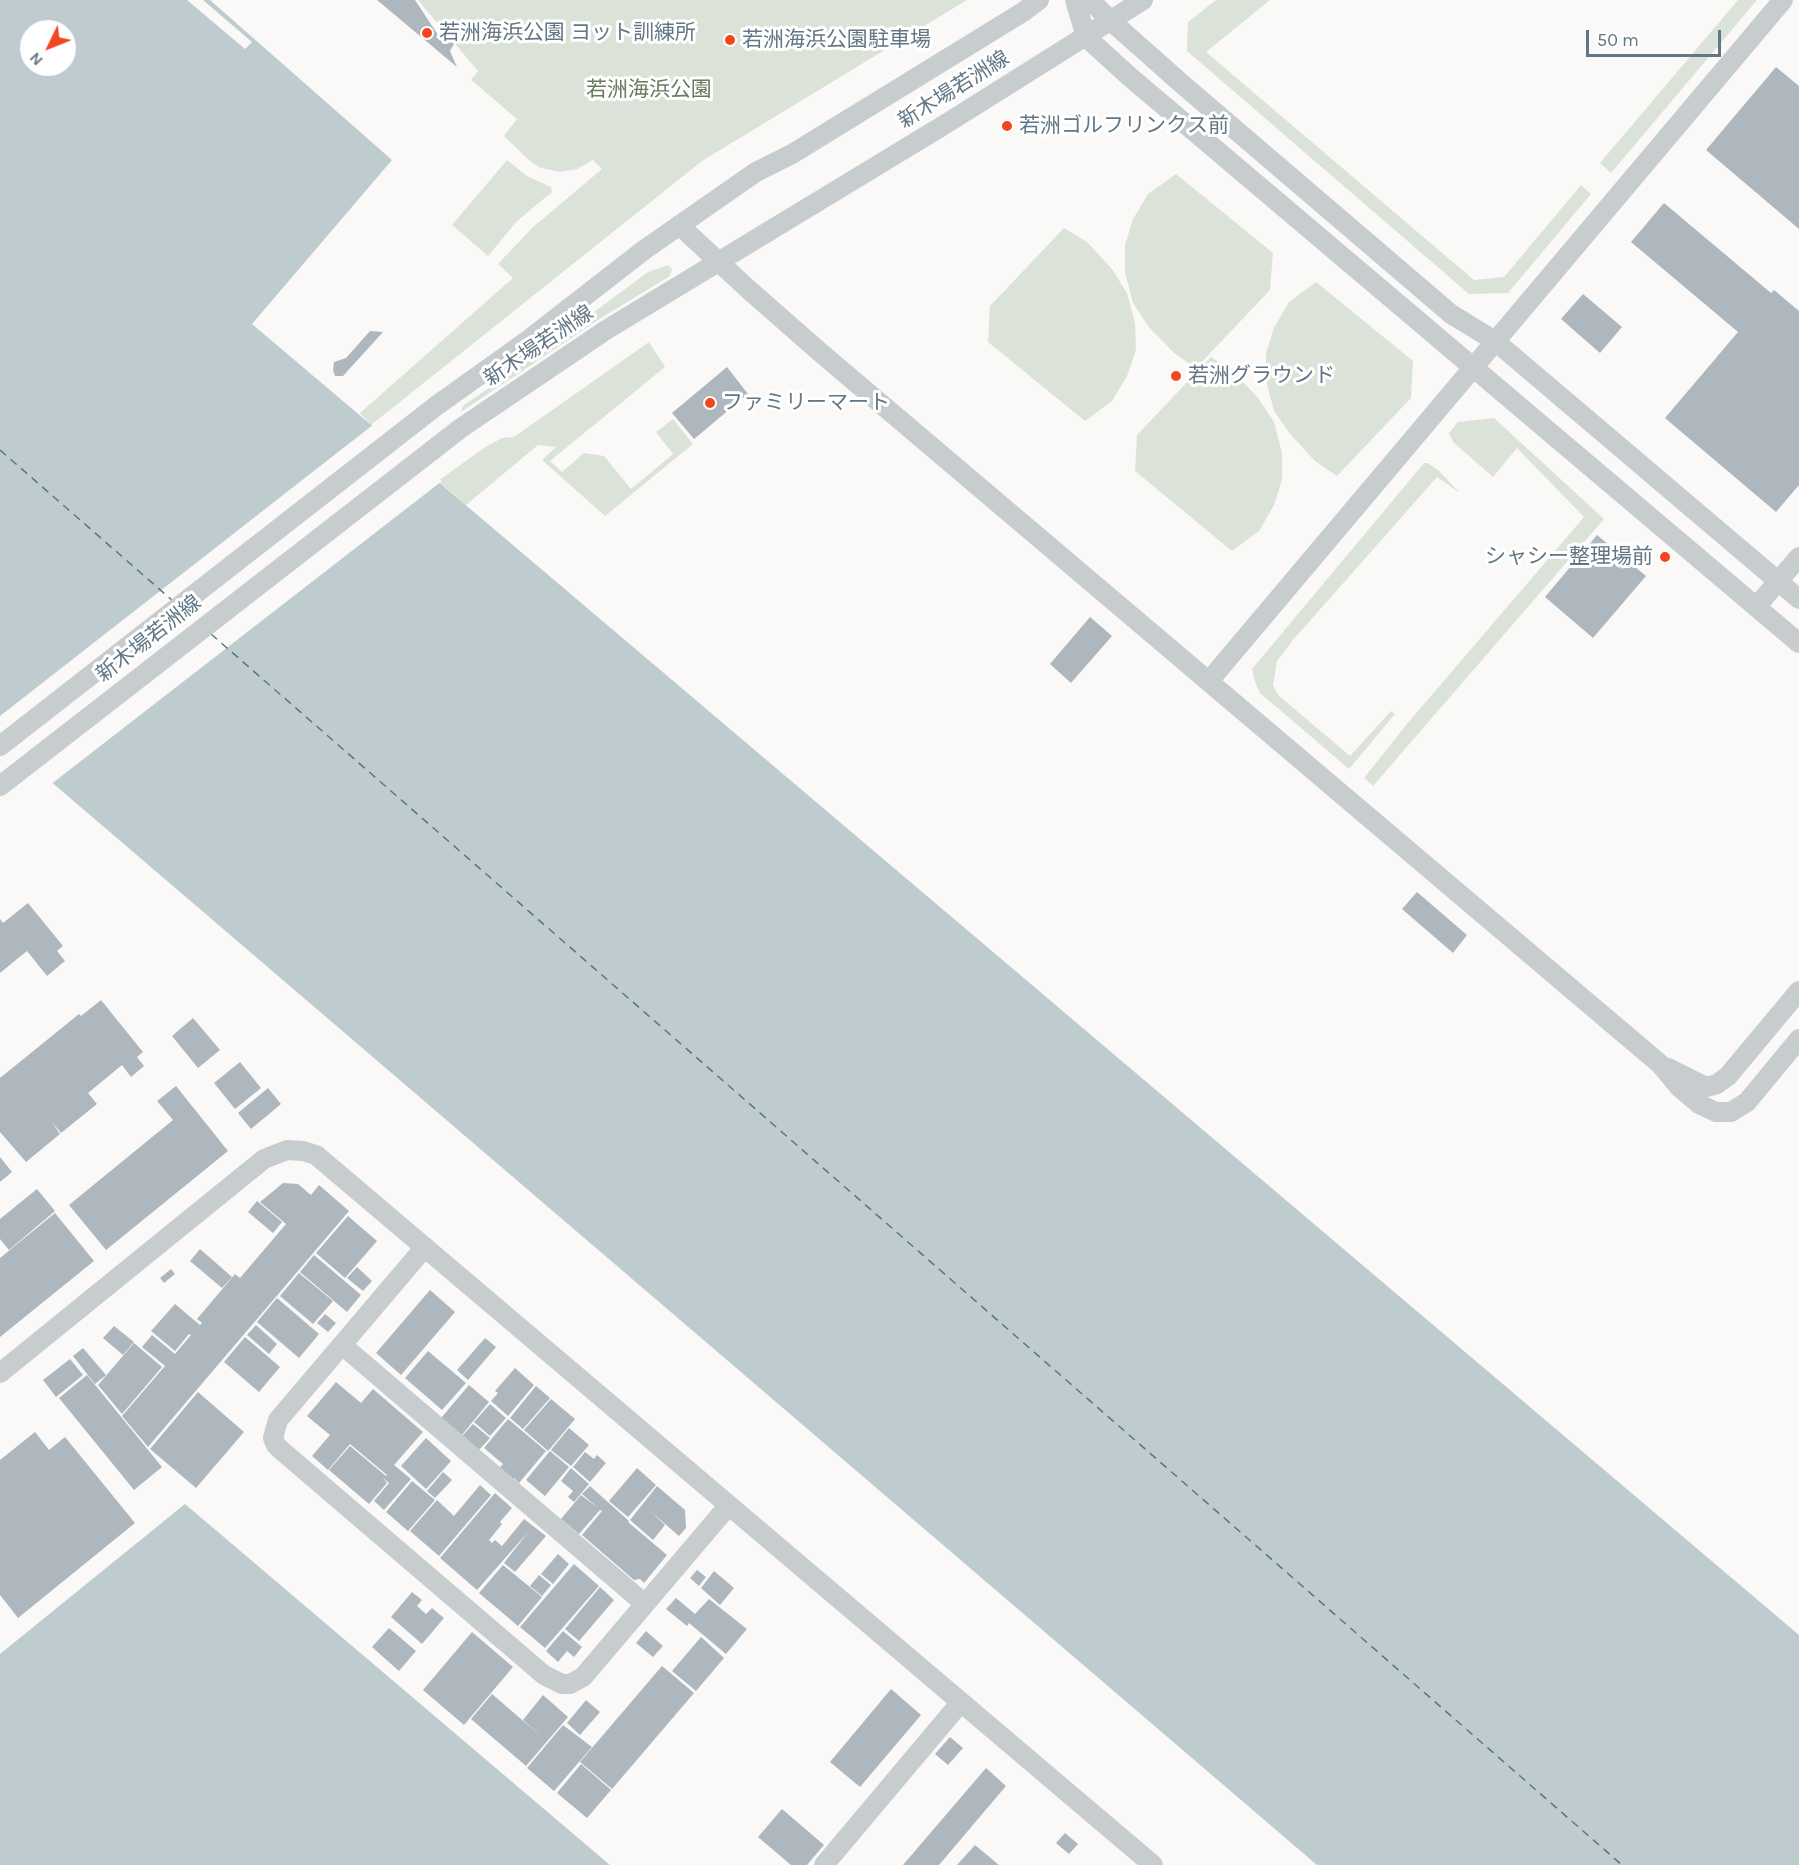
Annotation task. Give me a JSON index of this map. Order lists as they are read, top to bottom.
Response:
{
  "streets": {
    "street": ["新木場若洲線"]
  },
  "parks": ["若洲海浜公園"],
  "places": [
    "若洲海浜公園 ヨット訓練所",
    "若洲海浜公園駐車場",
    "若洲ゴルフリンクス前",
    "若洲グラウンド",
    "ファミリーマート",
    "シャシー整理場前"
  ],
  "scale_bar": "50 m",
  "north": "bottom left"
}
